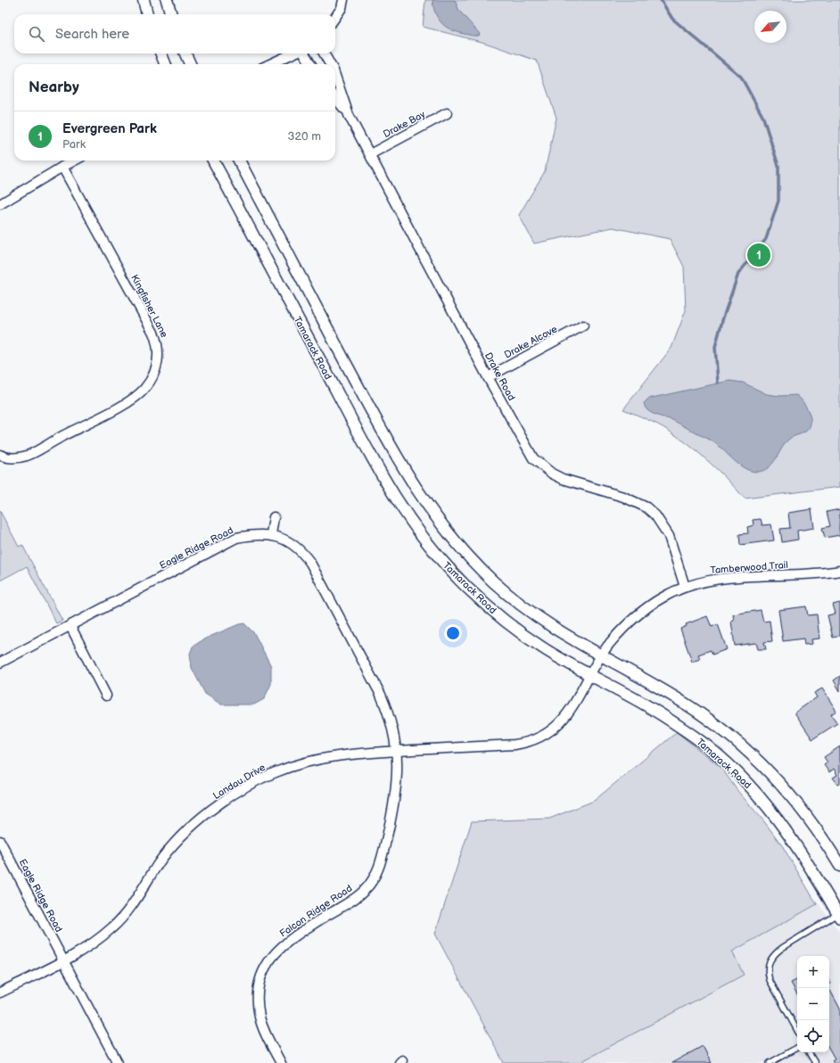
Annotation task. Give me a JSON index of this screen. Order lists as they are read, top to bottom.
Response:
{
  "streets": {
    "street": [
      "Drake Bay",
      "Kingfisher Lane",
      "Drake Alcove",
      "Tamarack Road",
      "Drake Road",
      "Eagle Ridge Road",
      "Tamberwood Trail",
      "Landau Drive",
      "Falcon Ridge Road"
    ]
  },
  "crossings": [
    ["Drake Bay", "Drake Road"],
    ["Drake Alcove", "Drake Road"],
    ["Tamarack Road", "Tamberwood Trail"],
    ["Tamarack Road", "Landau Drive"],
    ["Drake Road", "Tamberwood Trail"],
    ["Eagle Ridge Road", "Landau Drive"],
    ["Eagle Ridge Road", "Falcon Ridge Road"],
    ["Tamberwood Trail", "Landau Drive"],
    ["Landau Drive", "Falcon Ridge Road"]
  ],
  "north": "bottom left",
  "page": {
    "search": "Search here",
    "heading": "Nearby",
    "list": [
      {
        "mark": "1",
        "name": "Evergreen Park",
        "note": "Park",
        "value": "320 m"
      }
    ],
    "pins": "1",
    "map_buttons": ["+", "−"]
  }
}
